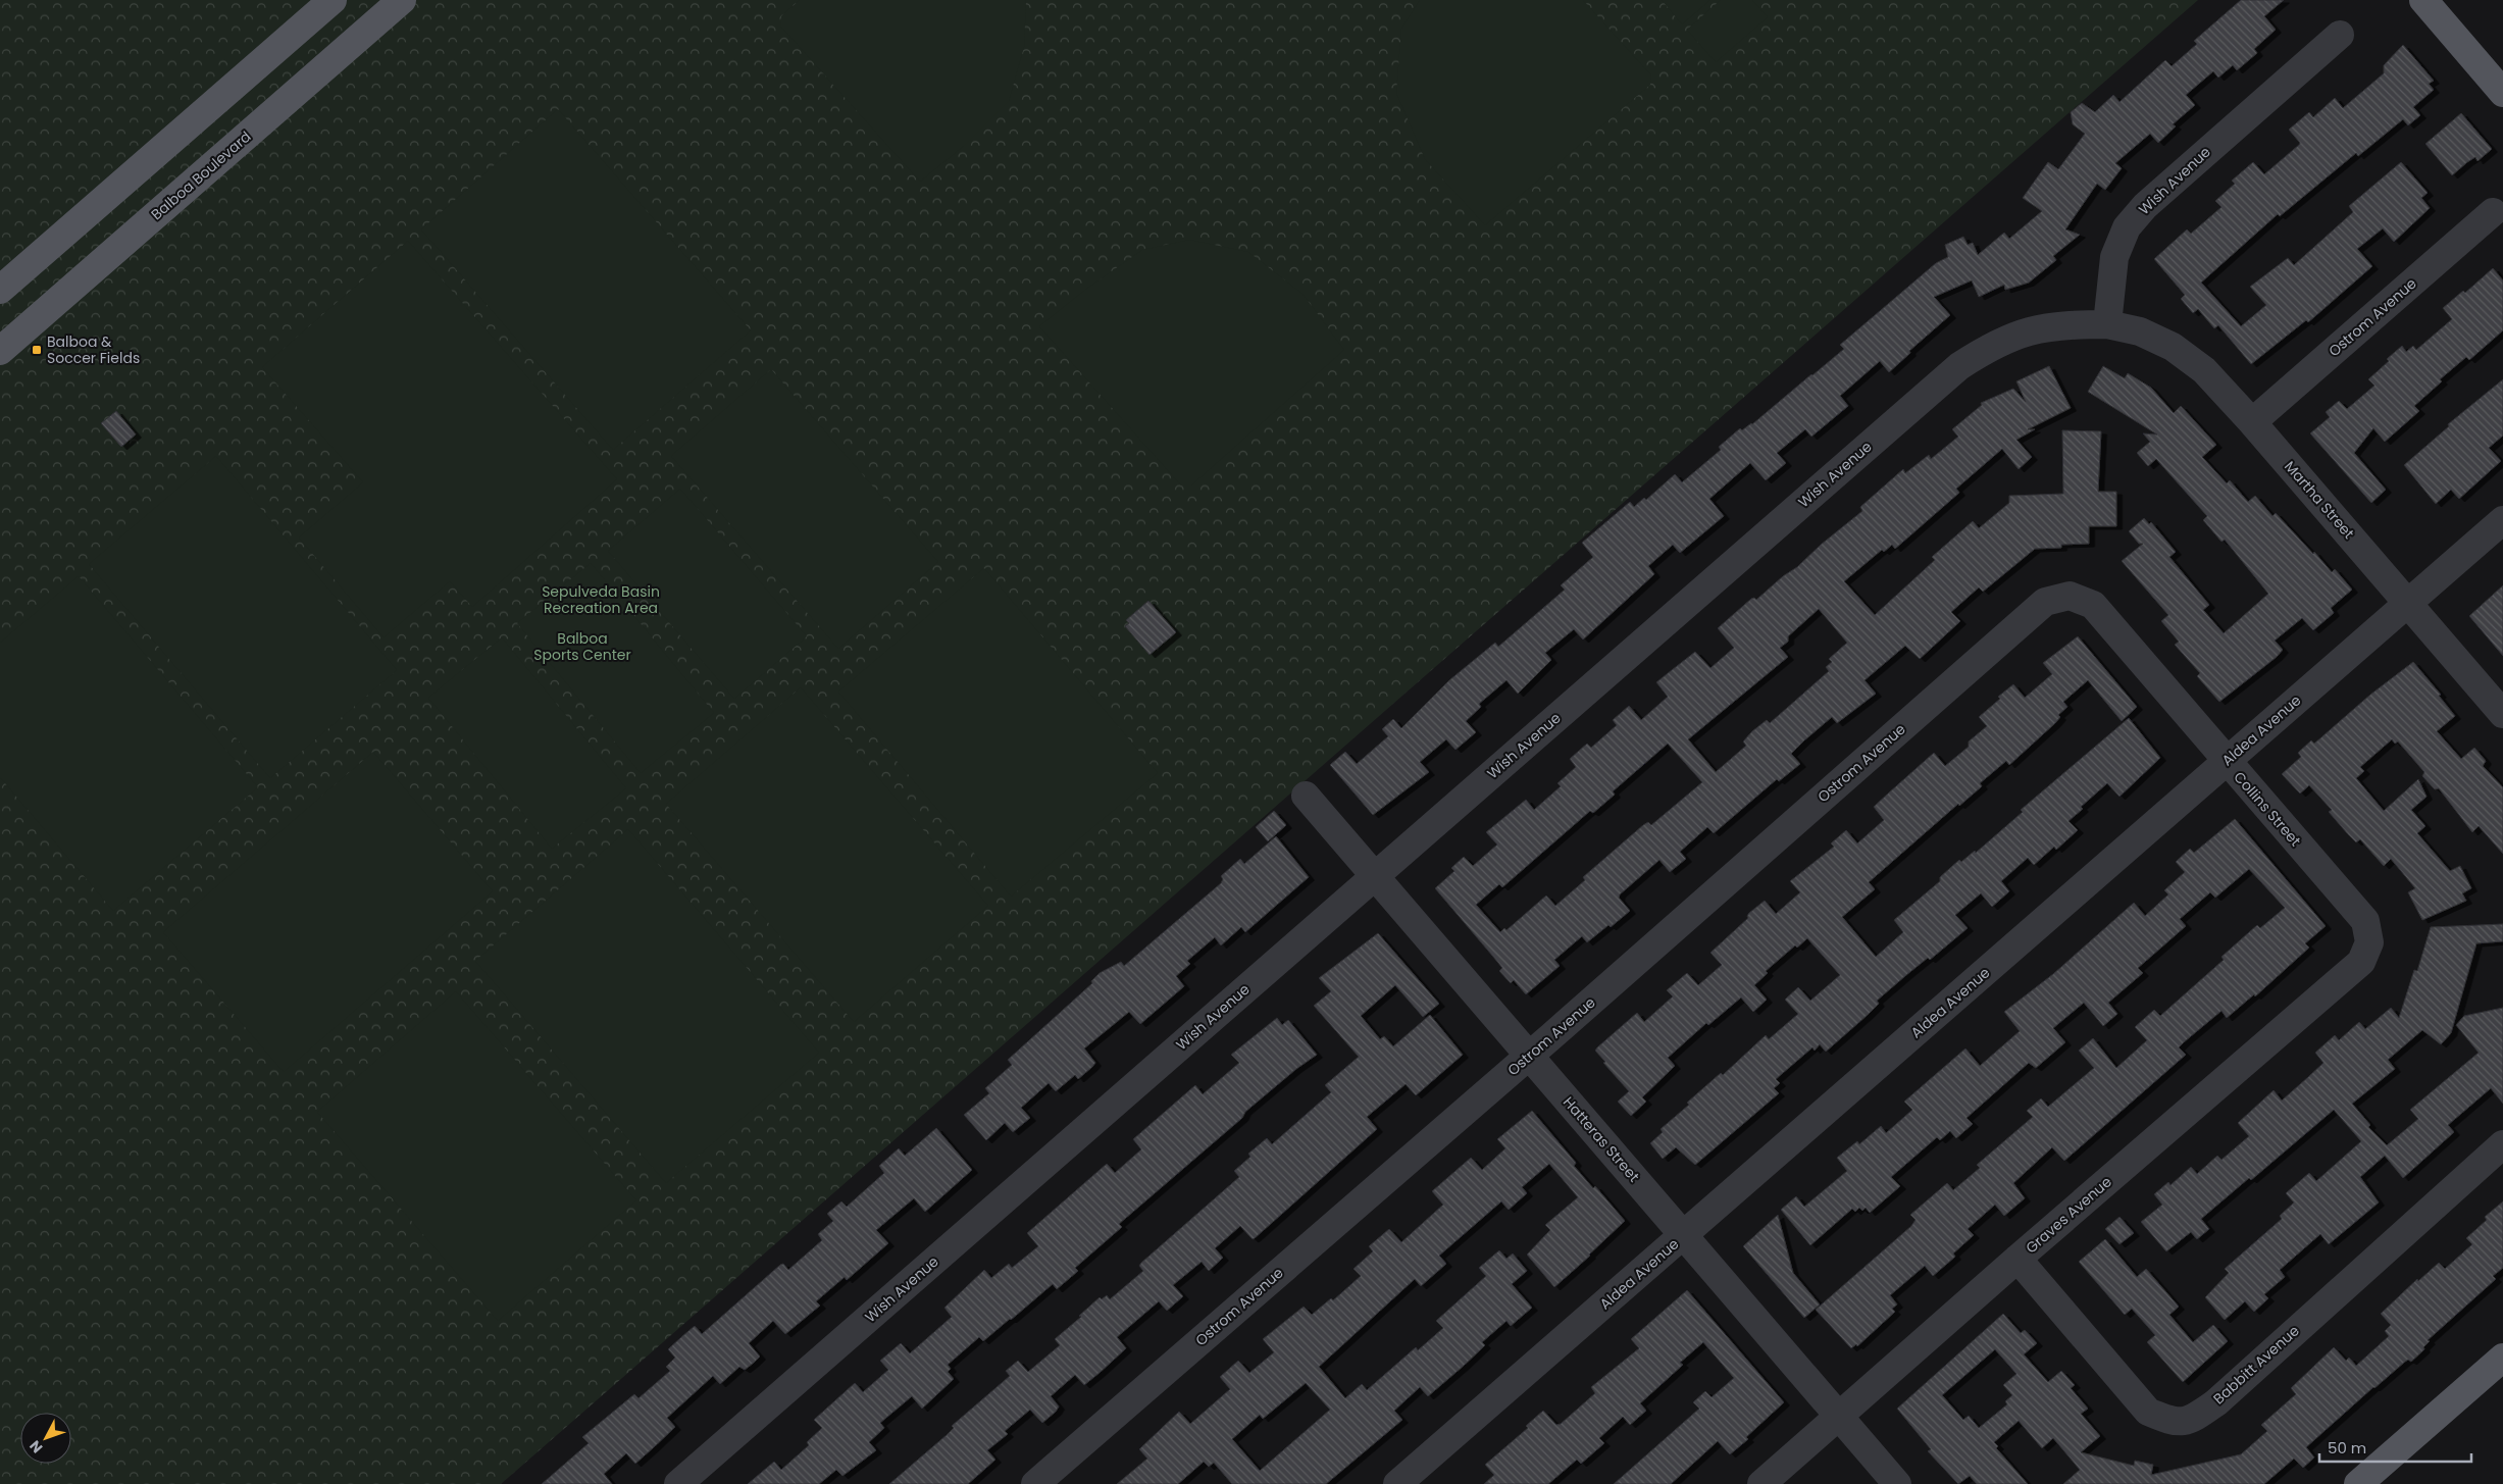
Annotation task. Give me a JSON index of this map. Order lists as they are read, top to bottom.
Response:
{
  "streets": {
    "main road": ["Balboa Boulevard"],
    "street": [
      "Wish Avenue",
      "Ostrom Avenue",
      "Martha Street",
      "Aldea Avenue",
      "Collins Street",
      "Hatteras Street",
      "Graves Avenue",
      "Babbitt Avenue"
    ]
  },
  "crossings": [
    ["Wish Avenue", "Martha Street"],
    ["Wish Avenue", "Hatteras Street"],
    ["Ostrom Avenue", "Martha Street"],
    ["Ostrom Avenue", "Collins Street"],
    ["Ostrom Avenue", "Hatteras Street"],
    ["Martha Street", "Aldea Avenue"],
    ["Aldea Avenue", "Collins Street"],
    ["Aldea Avenue", "Hatteras Street"],
    ["Collins Street", "Graves Avenue"],
    ["Hatteras Street", "Graves Avenue"],
    ["Graves Avenue", "Babbitt Avenue"]
  ],
  "parks": ["Sepulveda Basin Recreation Area", "Balboa Sports Center"],
  "places": {
    "transit": ["Balboa & Soccer Fields"]
  },
  "scale_bar": "50 m",
  "north": "bottom left"
}
